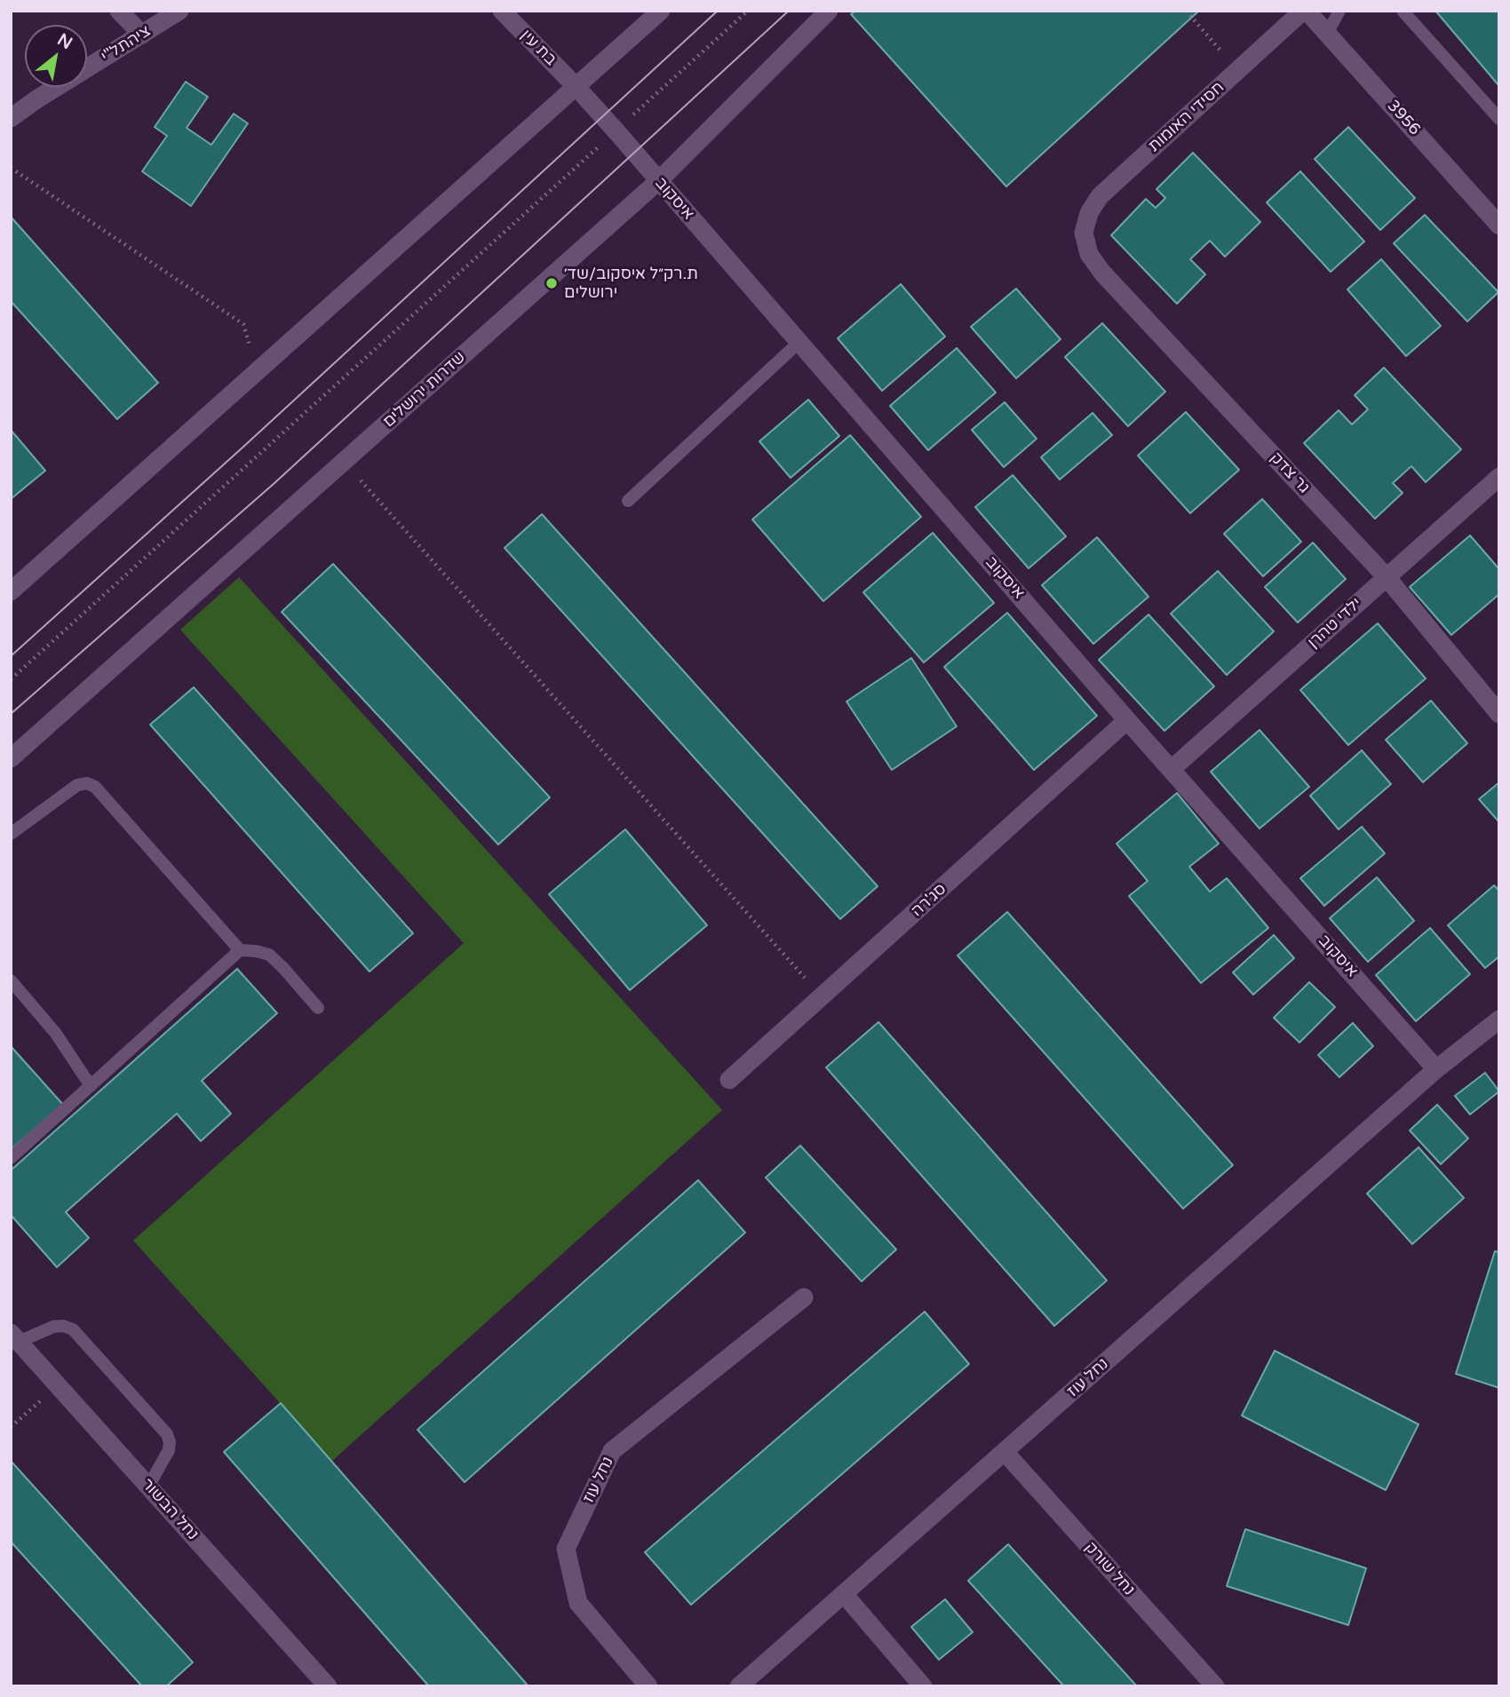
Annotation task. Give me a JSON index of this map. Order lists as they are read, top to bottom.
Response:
{
  "streets": {
    "street": [
      "ציהתל\"י",
      "בת עין",
      "חסידי האומות",
      "3956",
      "איסקוב",
      "שדרות ירושלים",
      "גר צדק",
      "ילדי טהרן",
      "סג'רה",
      "נחל עוז",
      "נחל הבשור",
      "נחל שורק"
    ]
  },
  "crossings": [
    ["בת עין", "איסקוב"],
    ["חסידי האומות", "3956"],
    ["חסידי האומות", "גר צדק"],
    ["איסקוב", "שדרות ירושלים"],
    ["איסקוב", "ילדי טהרן"],
    ["איסקוב", "סג'רה"],
    ["איסקוב", "נחל עוז"],
    ["גר צדק", "ילדי טהרן"],
    ["נחל עוז", "נחל שורק"]
  ],
  "places": ["ת.רק״ל איסקוב/שד׳ ירושלים"],
  "north": "top right"
}
